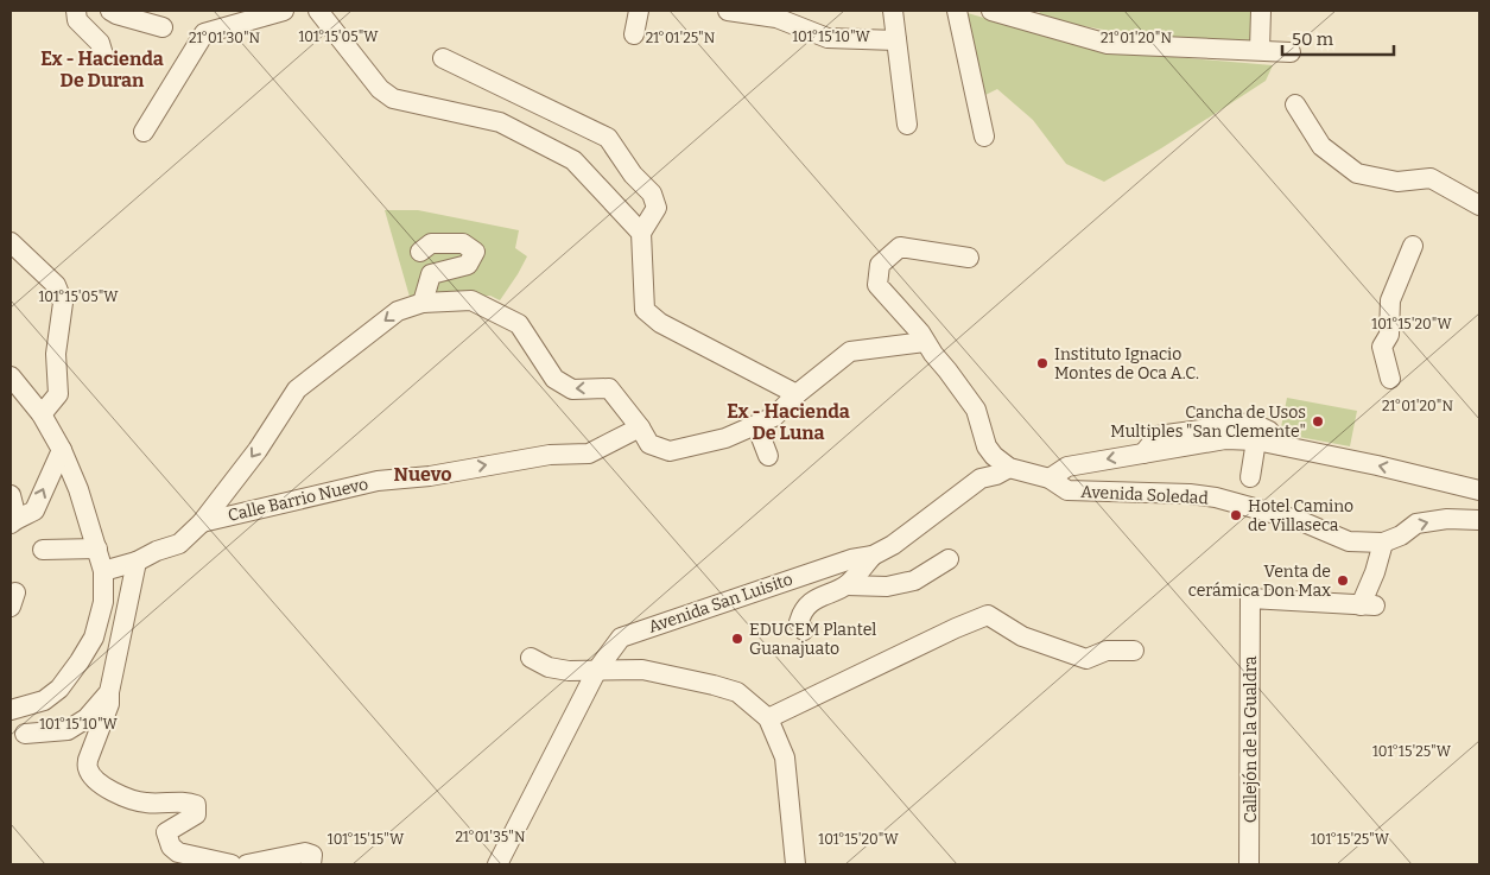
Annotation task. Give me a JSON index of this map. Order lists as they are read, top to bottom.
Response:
{
  "streets": {
    "street": [
      "Avenida Soledad",
      "Calle Barrio Nuevo",
      "Avenida San Luisito",
      "Callejón de la Gualdra"
    ]
  },
  "crossings": [
    ["Avenida Soledad", "Callejón de la Gualdra"]
  ],
  "one_way": ["Calle Barrio Nuevo"],
  "districts": ["Ex - Hacienda De Duran", "Ex - Hacienda De Luna", "Nuevo"],
  "places": [
    "Instituto Ignacio Montes de Oca A.C.",
    "Cancha de Usos Multiples \"San Clemente\"",
    "Hotel Camino de Villaseca",
    "Venta de cerámica Don Max",
    "EDUCEM Plantel Guanajuato"
  ],
  "scale_bar": "50 m",
  "coordinates": [
    "101°15'05\"W",
    "101°15'10\"W",
    "21°01'30\"N",
    "21°01'25\"N",
    "21°01'20\"N",
    "101°15'20\"W",
    "101°15'25\"W",
    "21°01'35\"N",
    "101°15'15\"W"
  ]
}
